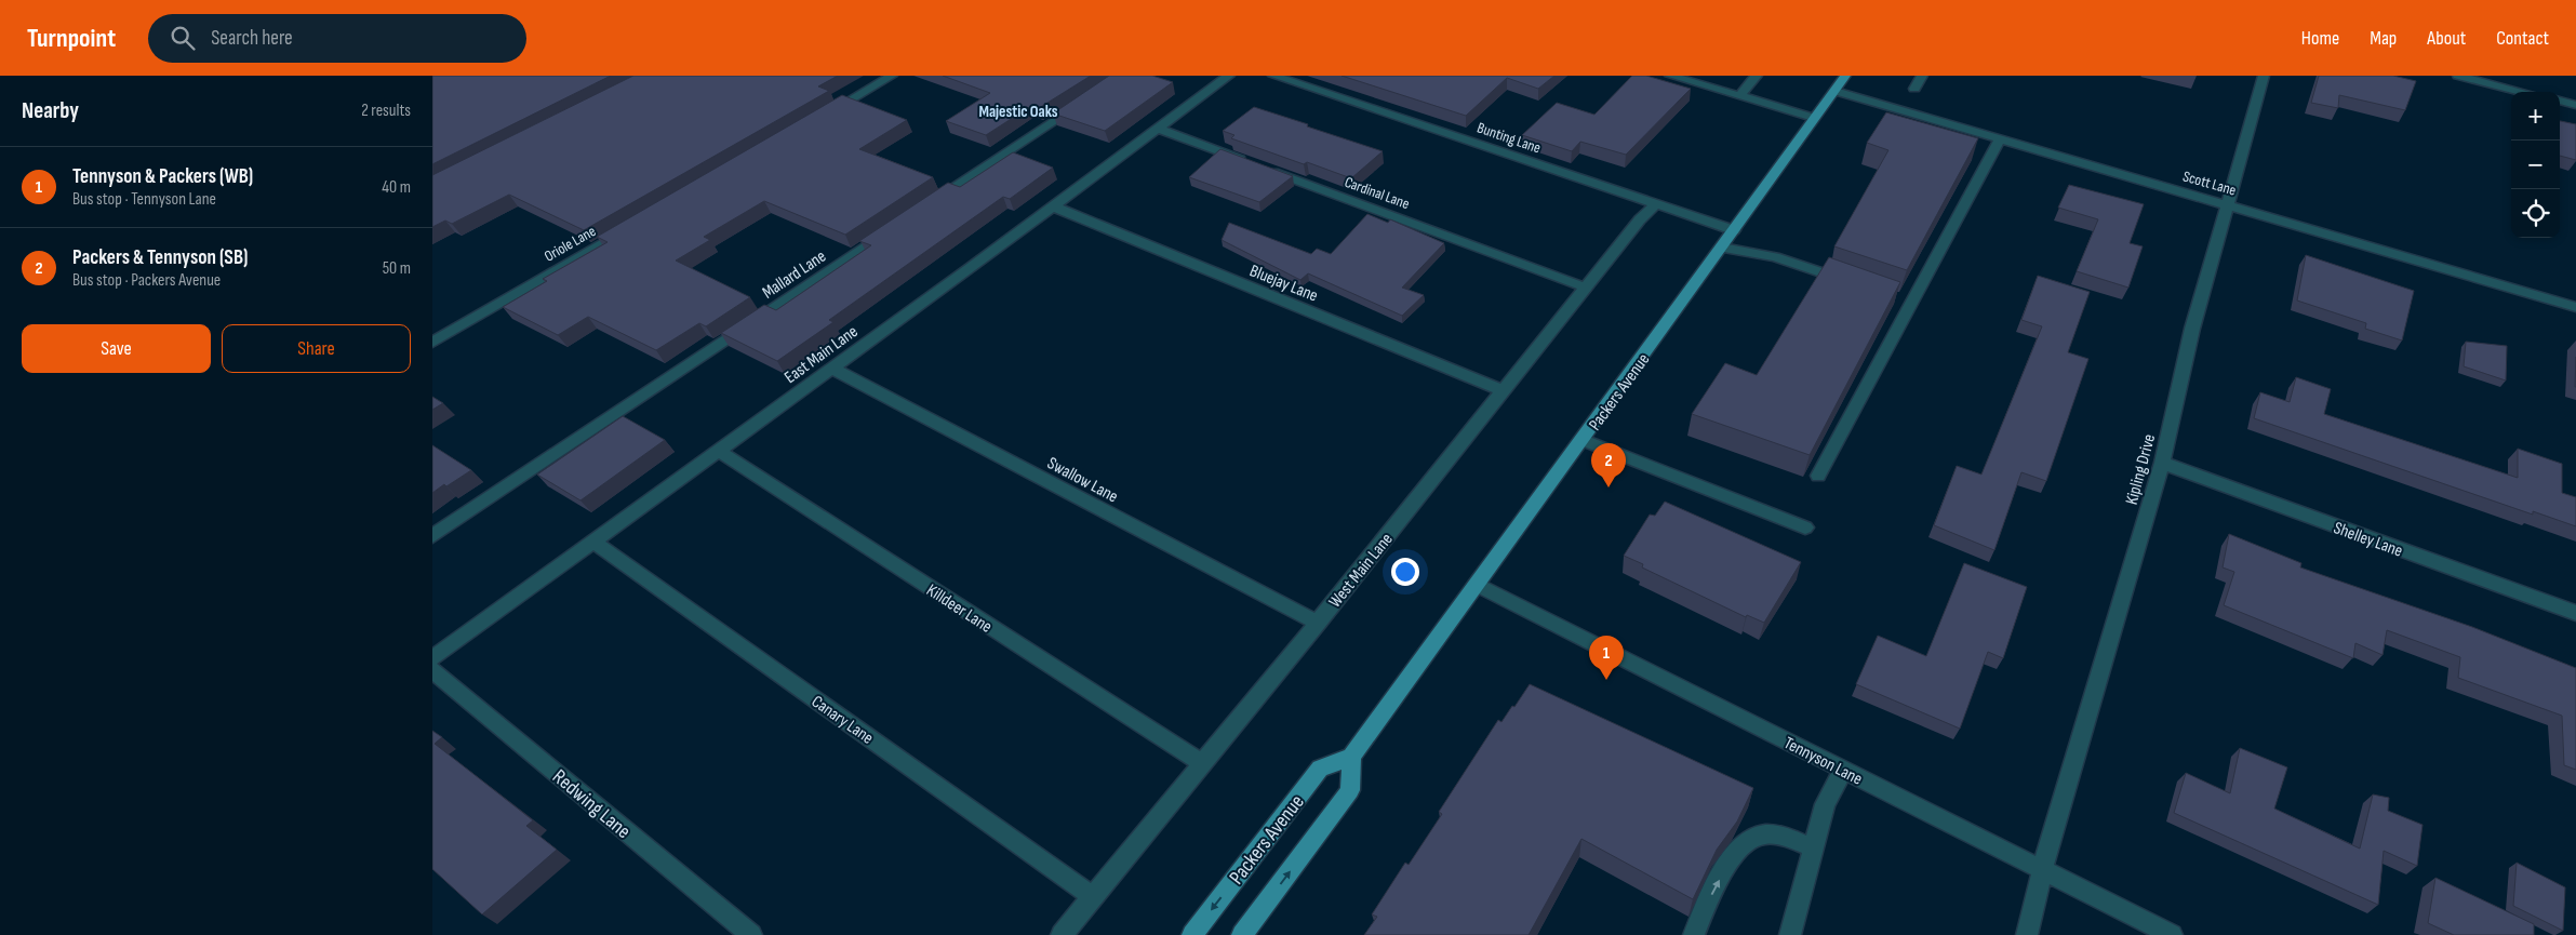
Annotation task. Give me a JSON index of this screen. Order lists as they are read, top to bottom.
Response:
{
  "streets": {
    "main road": ["Packers Avenue"],
    "street": [
      "Bunting Lane",
      "Scott Lane",
      "Cardinal Lane",
      "Oriole Lane",
      "Mallard Lane",
      "Bluejay Lane",
      "East Main Lane",
      "Kipling Drive",
      "Swallow Lane",
      "Shelley Lane",
      "West Main Lane",
      "Killdeer Lane",
      "Canary Lane",
      "Tennyson Lane",
      "Redwing Lane"
    ]
  },
  "crossings": [
    ["Bunting Lane", "Packers Avenue"],
    ["Bunting Lane", "West Main Lane"],
    ["Scott Lane", "Packers Avenue"],
    ["Scott Lane", "Kipling Drive"],
    ["Cardinal Lane", "East Main Lane"],
    ["Cardinal Lane", "West Main Lane"],
    ["Bluejay Lane", "East Main Lane"],
    ["Bluejay Lane", "West Main Lane"],
    ["East Main Lane", "Swallow Lane"],
    ["East Main Lane", "Killdeer Lane"],
    ["East Main Lane", "Canary Lane"],
    ["Packers Avenue", "Tennyson Lane"],
    ["Kipling Drive", "Shelley Lane"],
    ["Kipling Drive", "Tennyson Lane"],
    ["Swallow Lane", "West Main Lane"],
    ["West Main Lane", "Killdeer Lane"],
    ["West Main Lane", "Canary Lane"]
  ],
  "districts": ["Majestic Oaks"],
  "page": {
    "header": "Turnpoint",
    "search": "Search here",
    "nav": [
      "Home",
      "Map",
      "About",
      "Contact"
    ],
    "heading": ["Nearby", "2 results"],
    "map_buttons": ["+", "−"],
    "list": [
      {
        "mark": "1",
        "name": "Tennyson & Packers (WB)",
        "note": "Bus stop · Tennyson Lane",
        "value": "40 m"
      },
      {
        "mark": "2",
        "name": "Packers & Tennyson (SB)",
        "note": "Bus stop · Packers Avenue",
        "value": "50 m"
      }
    ],
    "buttons": ["Save", "Share"],
    "pins": ["2", "1"]
  }
}
